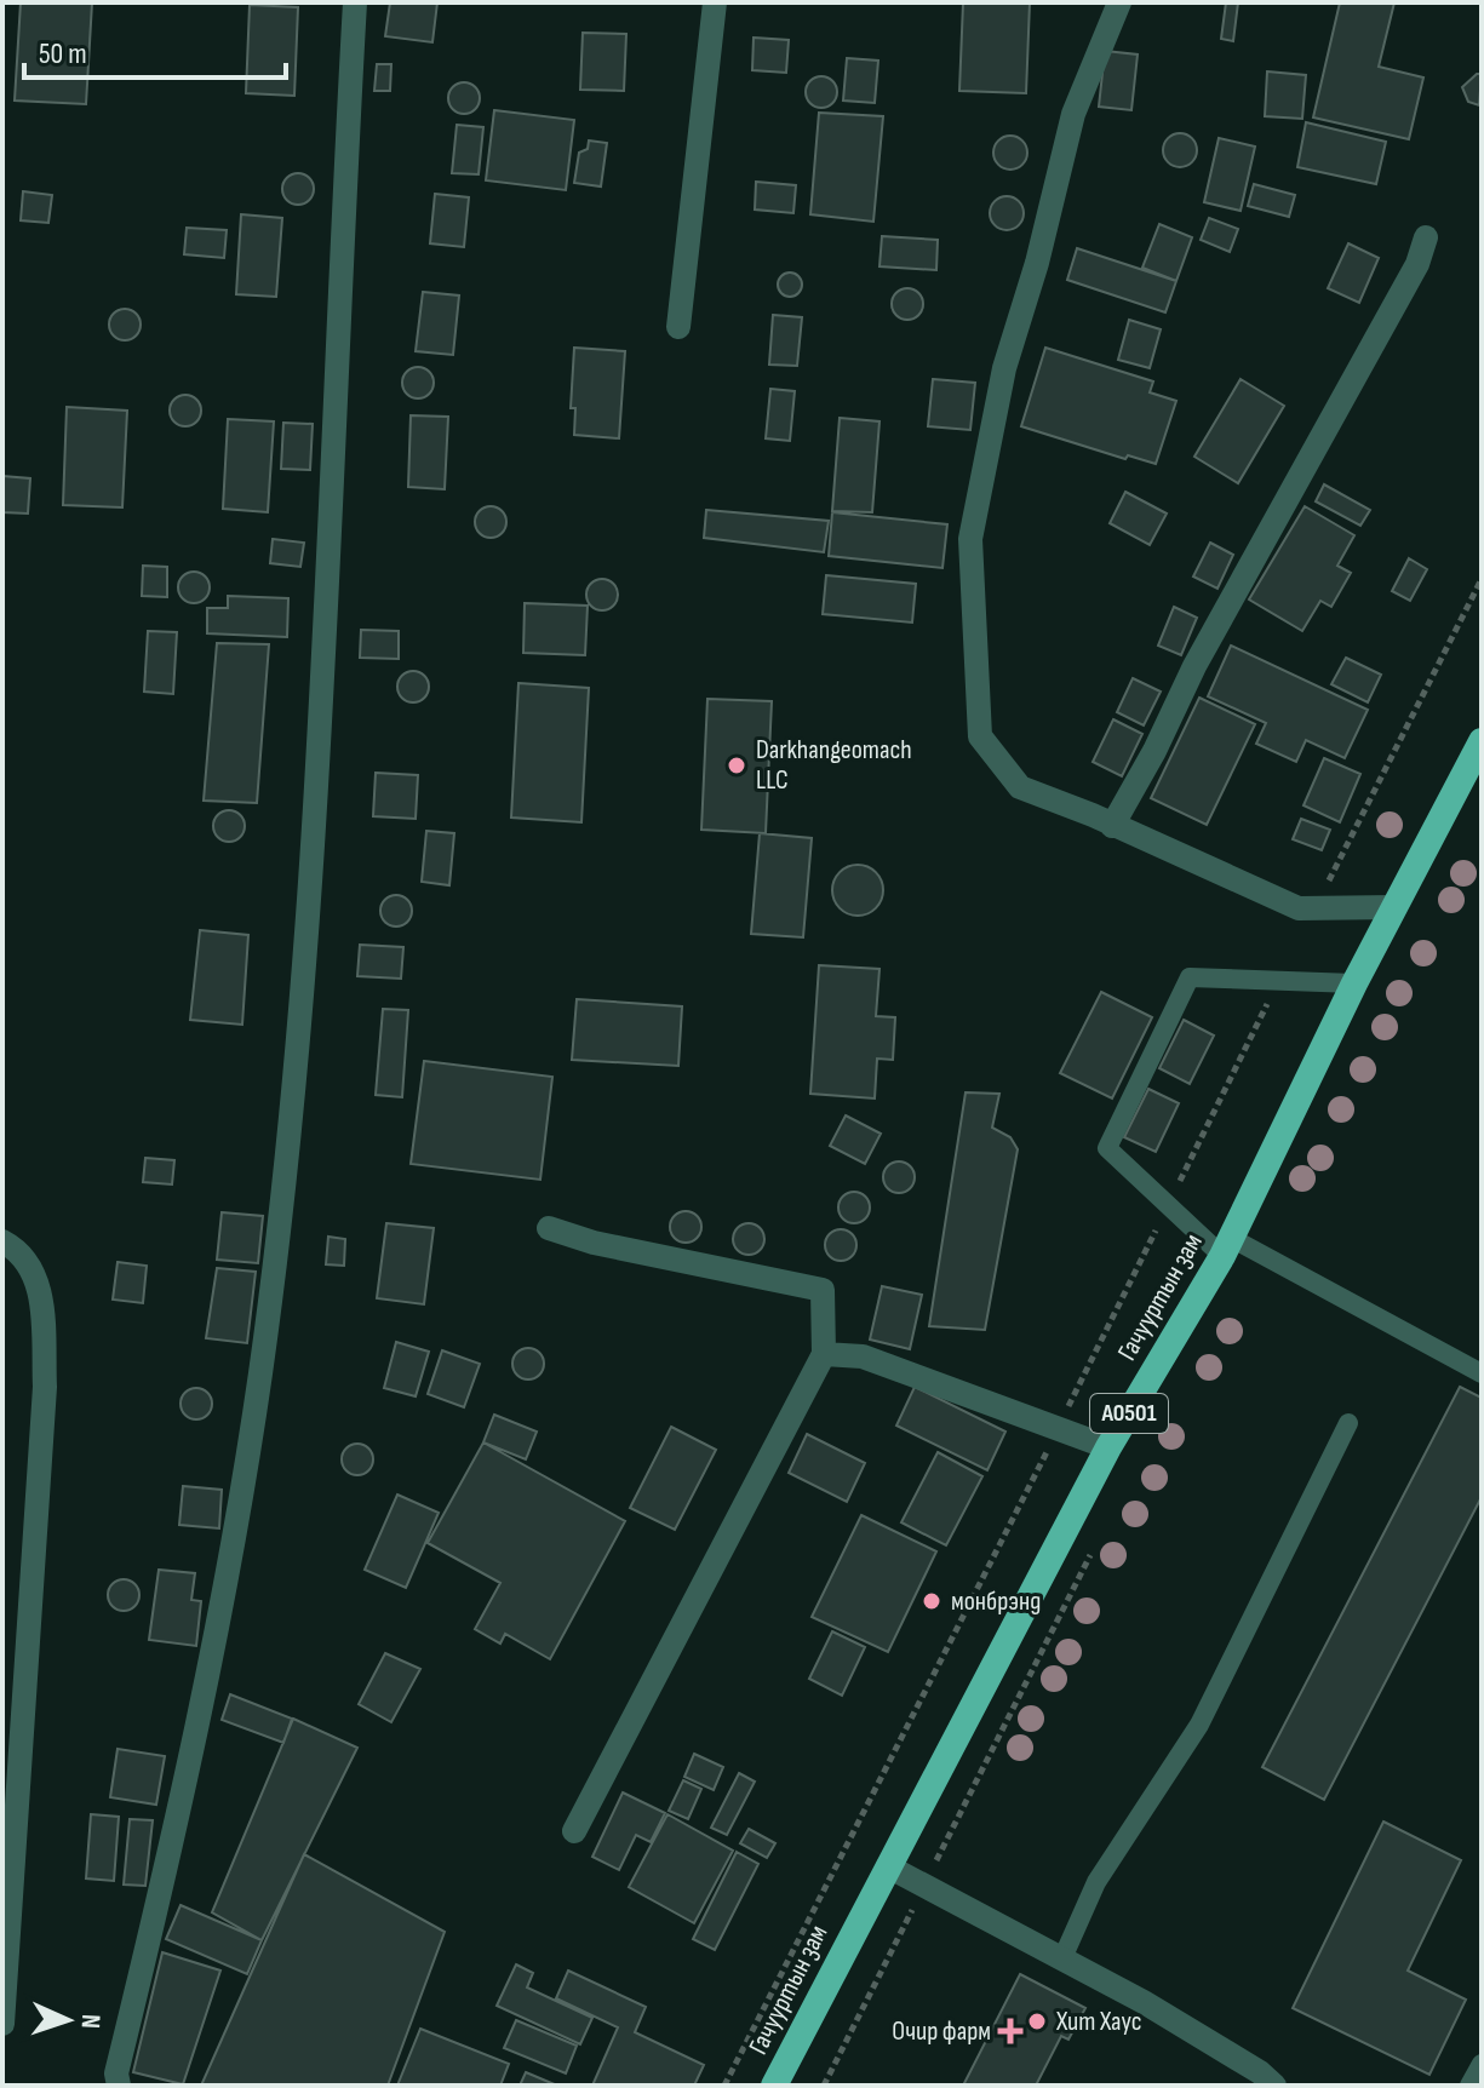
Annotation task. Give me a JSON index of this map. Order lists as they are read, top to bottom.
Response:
{
  "streets": {
    "highway": ["Гачууртын зам", "A0501"]
  },
  "places": {
    "other": ["Darkhangeomach LLC", "монбрэнд", "Хит Хаус"],
    "health": ["Очир фарм"]
  },
  "scale_bar": "50 m",
  "north": "right"
}
